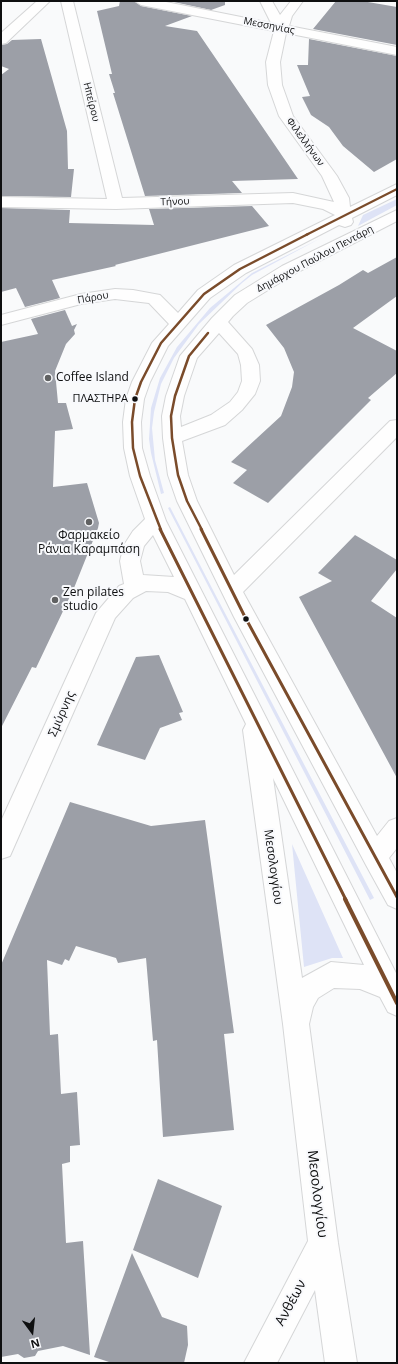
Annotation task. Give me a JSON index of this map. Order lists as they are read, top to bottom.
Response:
{
  "streets": {
    "street": [
      "Μεσσηνίας",
      "Ηπείρου",
      "Φιλελλήνων",
      "Τήνου",
      "Δημάρχου Παύλου Πεντάρη",
      "Πάρου",
      "Σμύρνης",
      "Μεσολογγίου",
      "Ανθέων"
    ]
  },
  "crossings": [
    ["Μεσσηνίας", "Φιλελλήνων"],
    ["Ηπείρου", "Τήνου"],
    ["Φιλελλήνων", "Τήνου"],
    ["Φιλελλήνων", "Δημάρχου Παύλου Πεντάρη"],
    ["Μεσολογγίου", "Ανθέων"]
  ],
  "places": [
    "Coffee Island",
    "ΠΛΑΣΤΗΡΑ",
    "Φαρμακείο Ράνια Καραμπάση",
    "Zen pilates studio"
  ],
  "north": "bottom"
}
